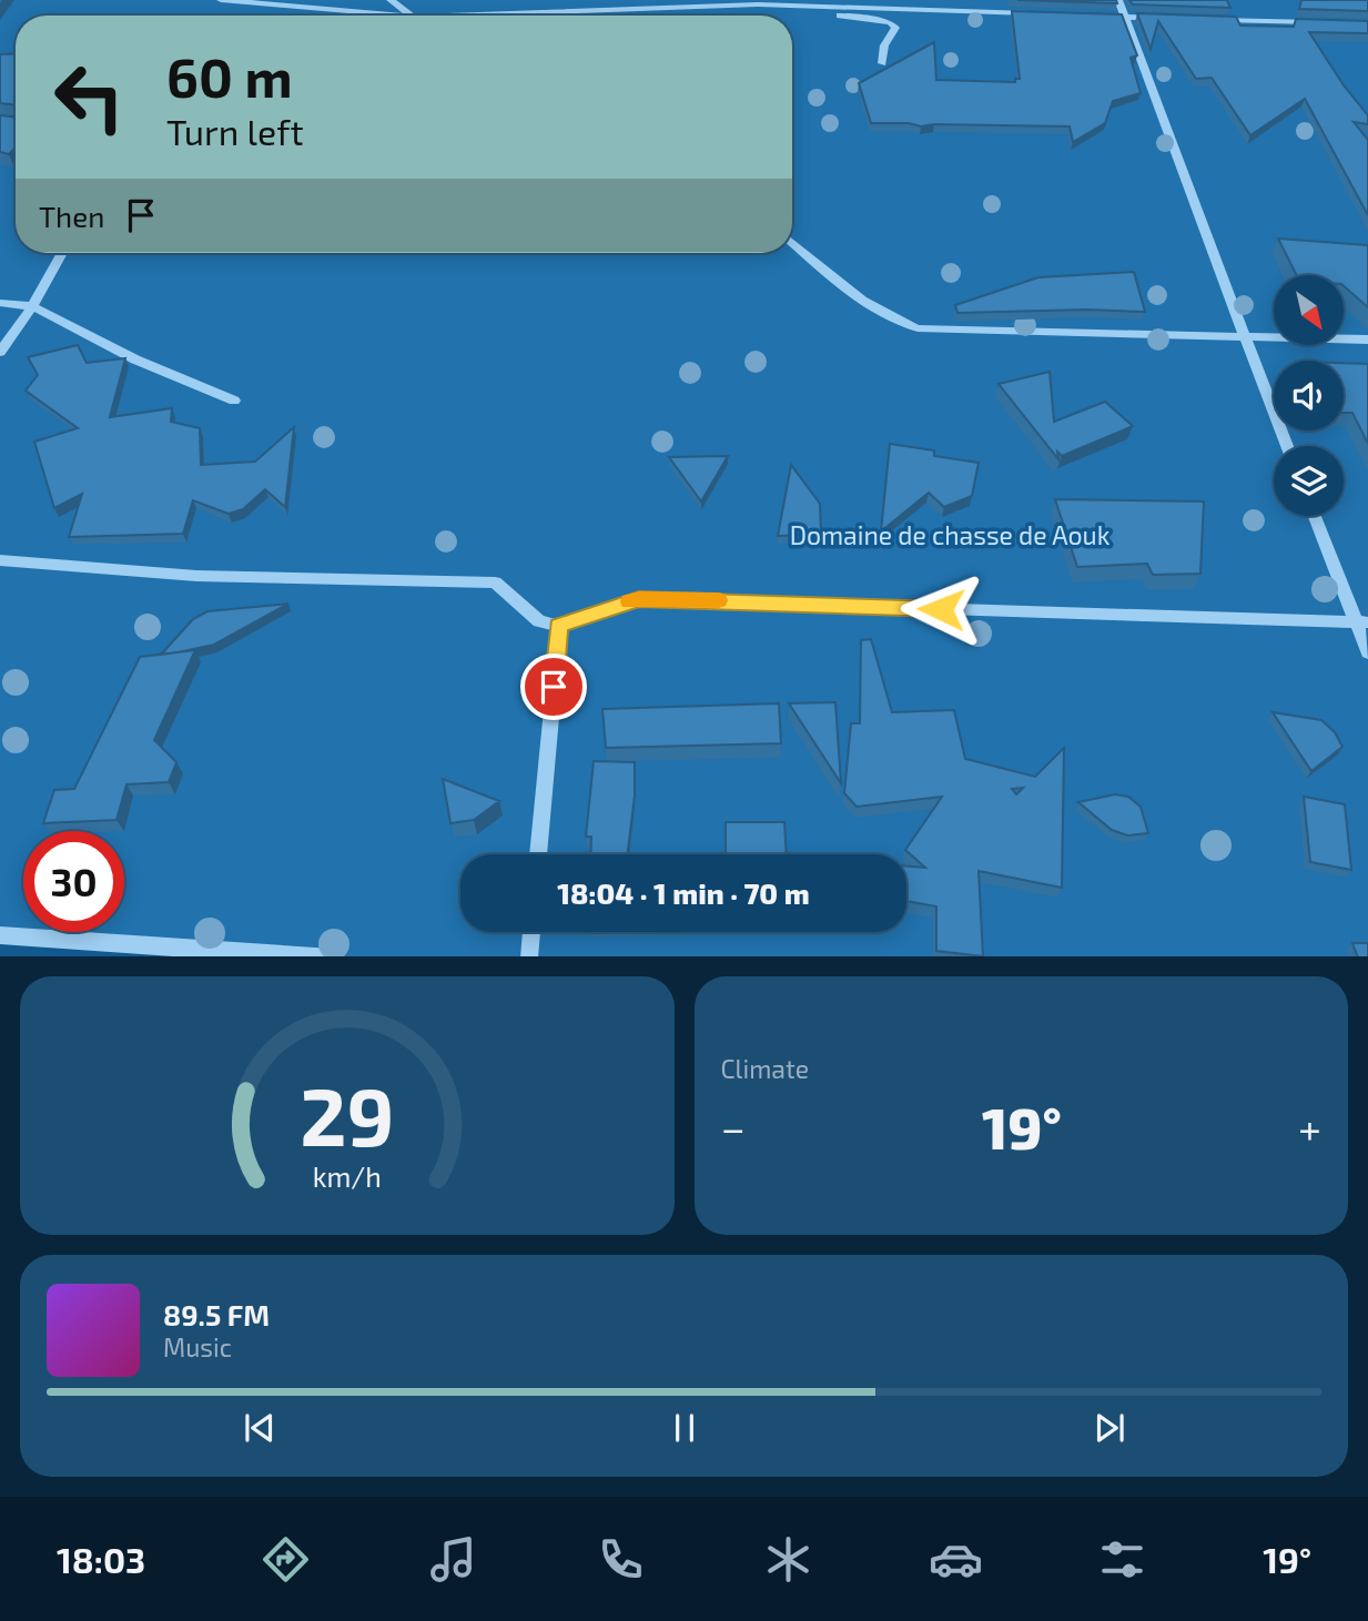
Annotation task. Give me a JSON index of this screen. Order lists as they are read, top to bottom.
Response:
{
  "parks": ["Domaine de chasse de Aouk"],
  "north": "bottom right",
  "page": {
    "turn": ["60 m", "Turn left"],
    "then": "Then",
    "limit": "30",
    "trip": "18:04 · 1 min · 70 m",
    "tile": "Climate",
    "heat": ["−", "19°", "+"],
    "song": ["89.5 FM", "Music"],
    "tabs": ["18:03", "19°"],
    "gauge": ["29", "km/h"]
  }
}
